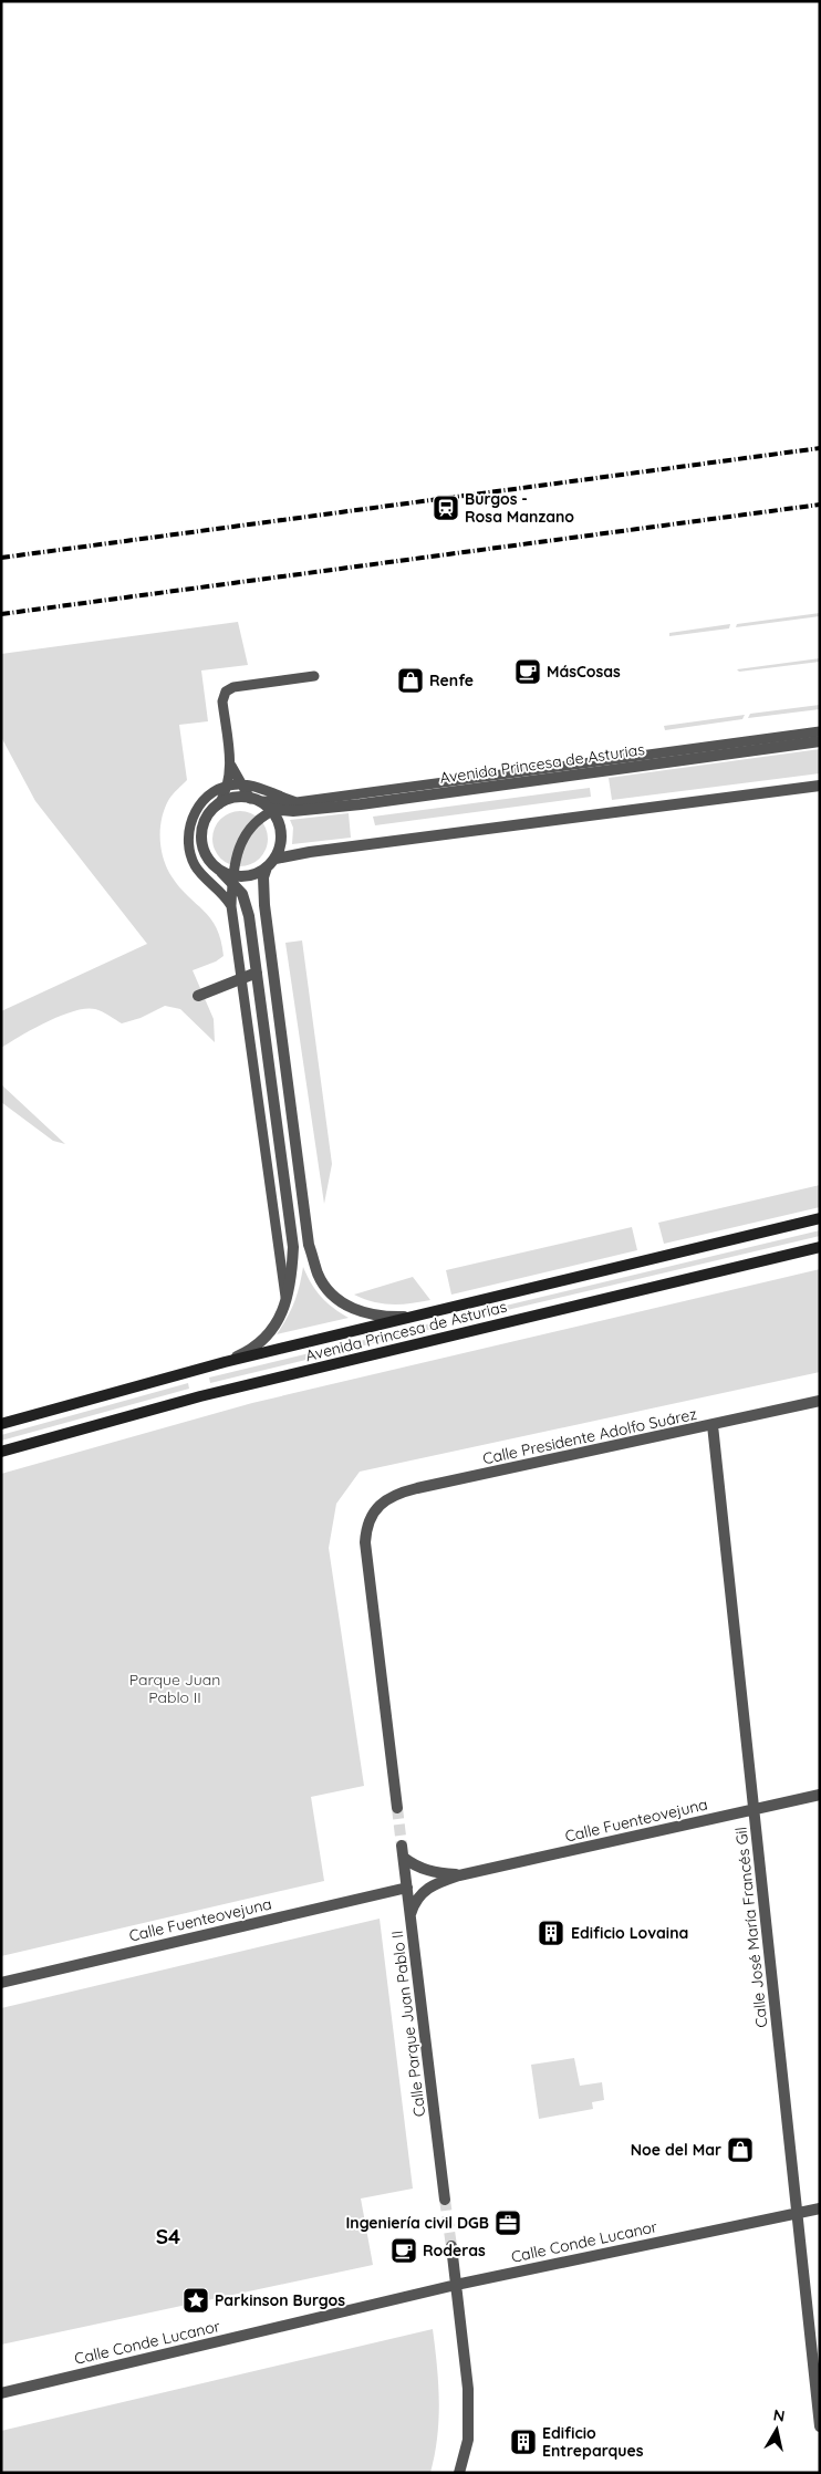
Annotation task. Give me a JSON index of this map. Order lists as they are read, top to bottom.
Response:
{
  "streets": {
    "main road": ["Avenida Princesa de Asturias"],
    "street": [
      "Calle Presidente Adolfo Suárez",
      "Calle Fuenteovejuna",
      "Calle José María Francés Gil",
      "Calle Parque Juan Pablo II",
      "Calle Conde Lucanor"
    ]
  },
  "crossings": [
    ["Calle Presidente Adolfo Suárez", "Calle José María Francés Gil"],
    ["Calle Fuenteovejuna", "Calle José María Francés Gil"],
    ["Calle Fuenteovejuna", "Calle Parque Juan Pablo II"],
    ["Calle José María Francés Gil", "Calle Conde Lucanor"]
  ],
  "districts": ["S4"],
  "parks": ["Parque Juan Pablo II"],
  "places": {
    "station": ["Burgos - Rosa Manzano"],
    "cafe": ["MásCosas", "Roderas"],
    "shop": ["Renfe", "Noe del Mar"],
    "building": ["Edificio Lovaina", "Edificio Entreparques"],
    "office": ["Ingeniería civil DGB"],
    "place": ["Parkinson Burgos"]
  },
  "north": "top"
}
